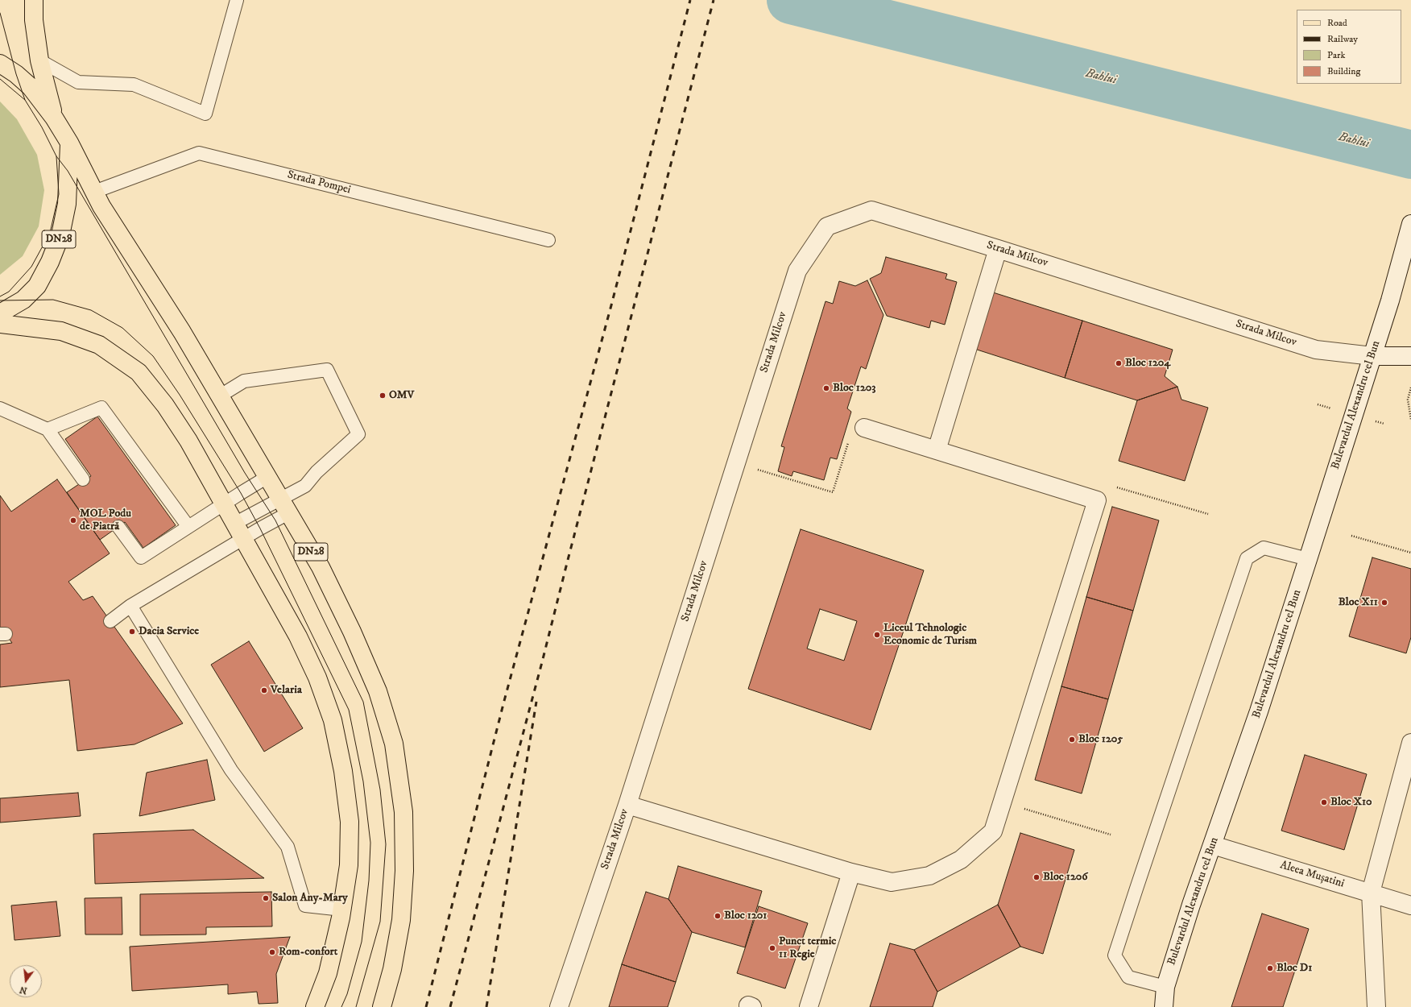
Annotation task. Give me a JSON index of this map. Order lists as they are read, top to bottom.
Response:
{
  "streets": {
    "main road": ["DN28"],
    "street": ["Strada Milcov", "Bulevardul Alexandru cel Bun", "Aleea Mușatini"],
    "lane": ["Strada Pompei"]
  },
  "crossings": [
    ["Strada Pompei", "DN28"],
    ["Strada Milcov", "Bulevardul Alexandru cel Bun"],
    ["Bulevardul Alexandru cel Bun", "Aleea Mușatini"]
  ],
  "water": ["Bahlui"],
  "places": [
    "Bloc 1204",
    "Bloc 1203",
    "OMV",
    "MOL Podu de Piatră",
    "Bloc X11",
    "Dacia Service",
    "Liceul Tehnologic Economic de Turism",
    "Velaria",
    "Bloc 1205",
    "Bloc X10",
    "Bloc 1206",
    "Salon Any-Mary",
    "Bloc 1201",
    "Punct termic 11 Regie",
    "Rom-confort",
    "Bloc D1"
  ],
  "legend": [
    "Road",
    "Railway",
    "Park",
    "Building"
  ],
  "north": "bottom"
}
